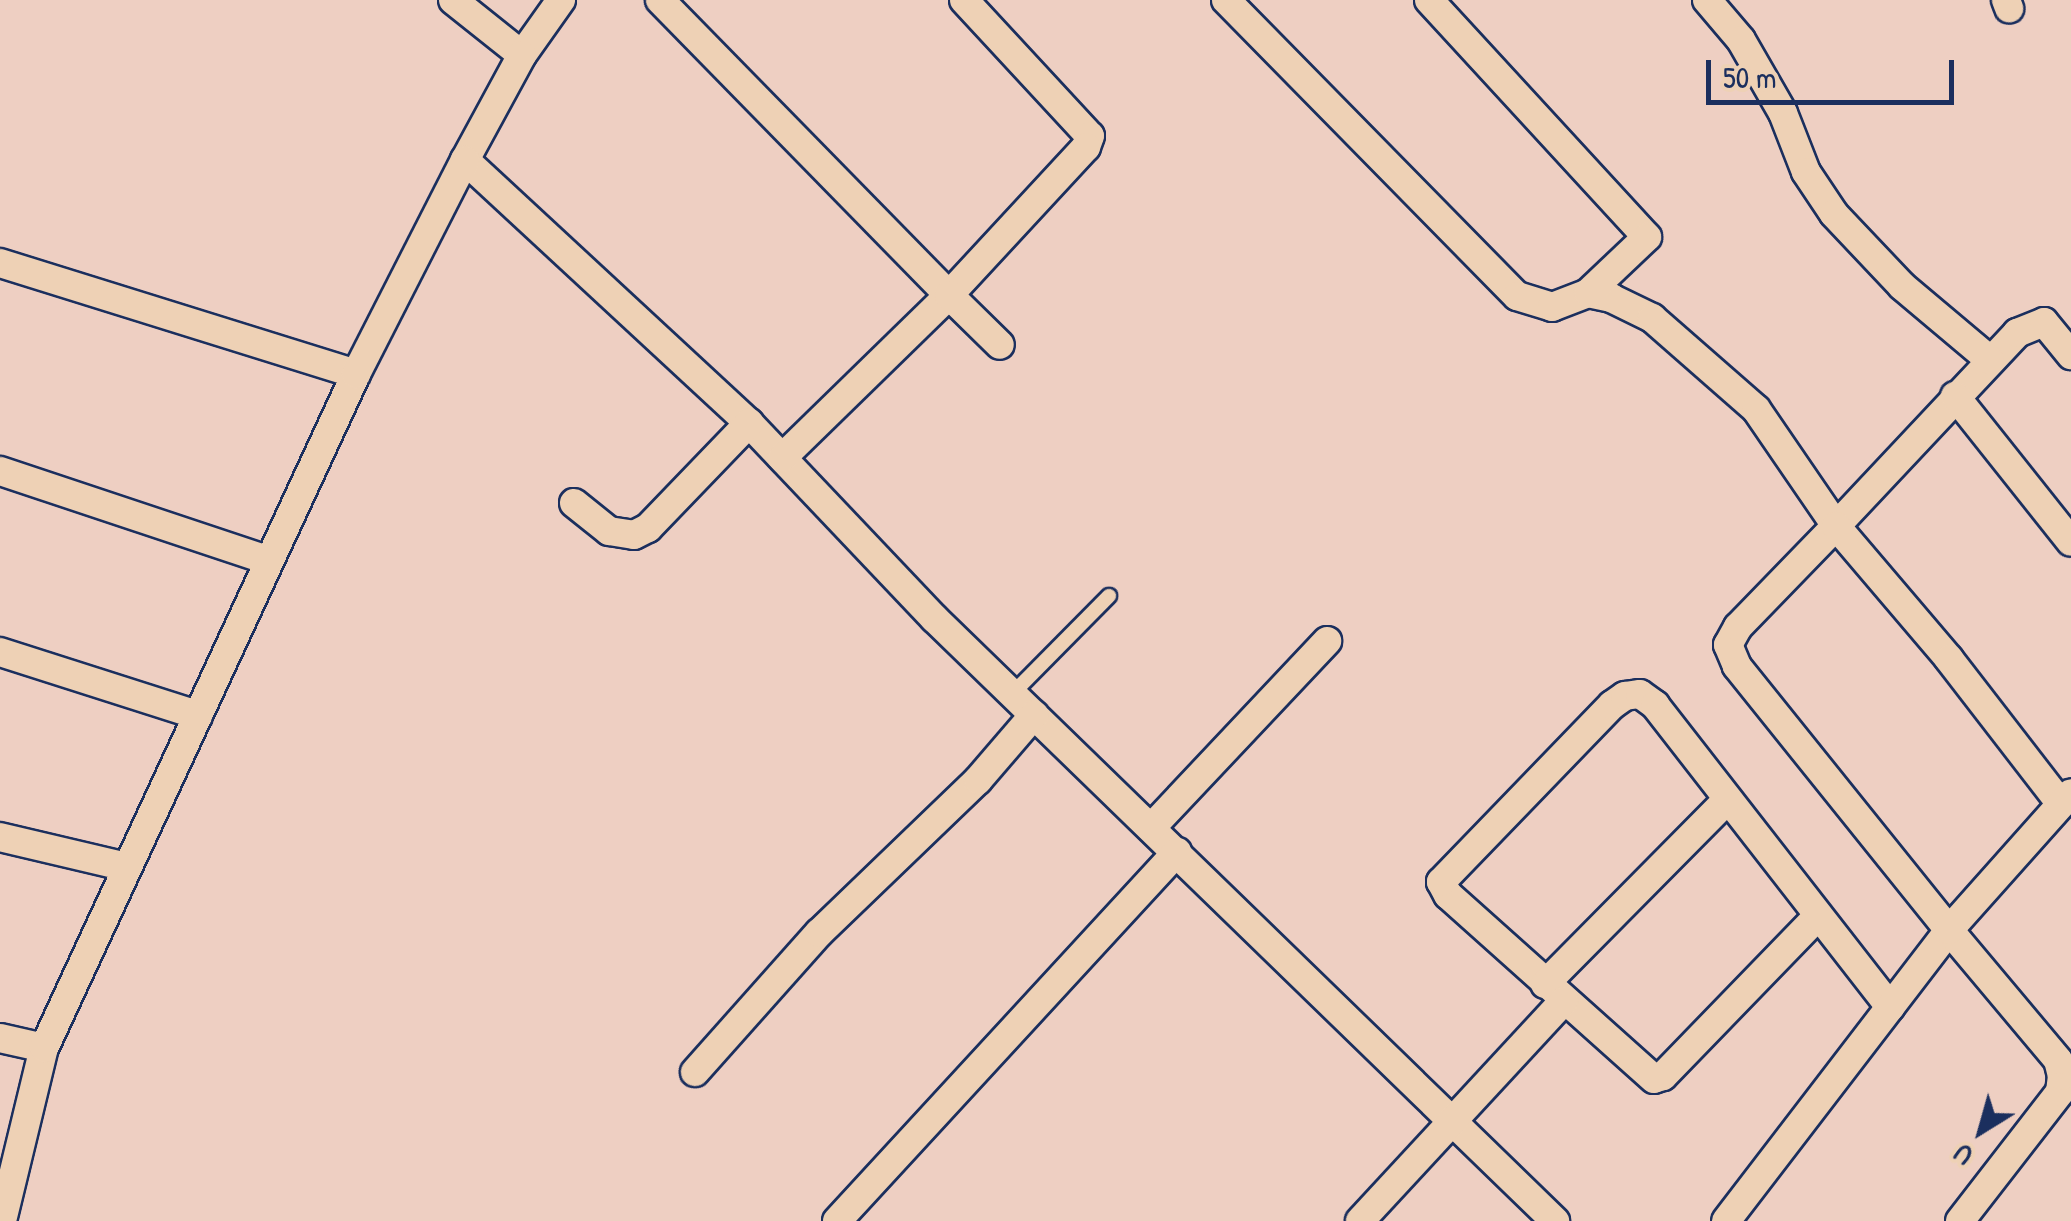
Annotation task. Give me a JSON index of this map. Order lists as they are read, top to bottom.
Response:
{
  "scale_bar": "50 m",
  "north": "bottom left"
}
